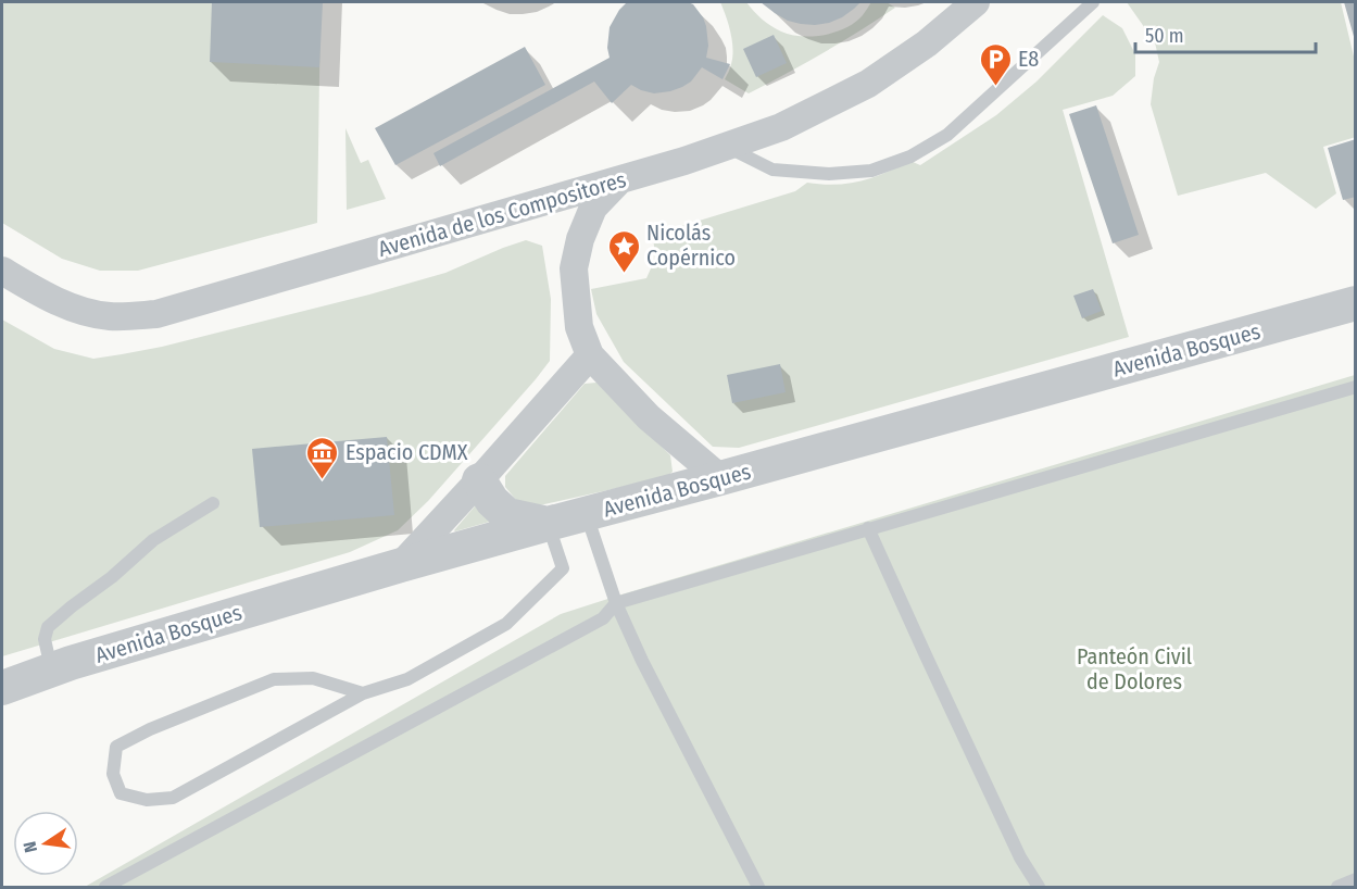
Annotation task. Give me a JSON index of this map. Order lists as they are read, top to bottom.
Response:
{
  "streets": {
    "street": ["Avenida de los Compositores", "Avenida Bosques"]
  },
  "parks": ["Panteón Civil de Dolores"],
  "places": {
    "parking": ["E8"],
    "place": ["Nicolás Copérnico"],
    "museum": ["Espacio CDMX"]
  },
  "scale_bar": "50 m",
  "north": "left"
}
